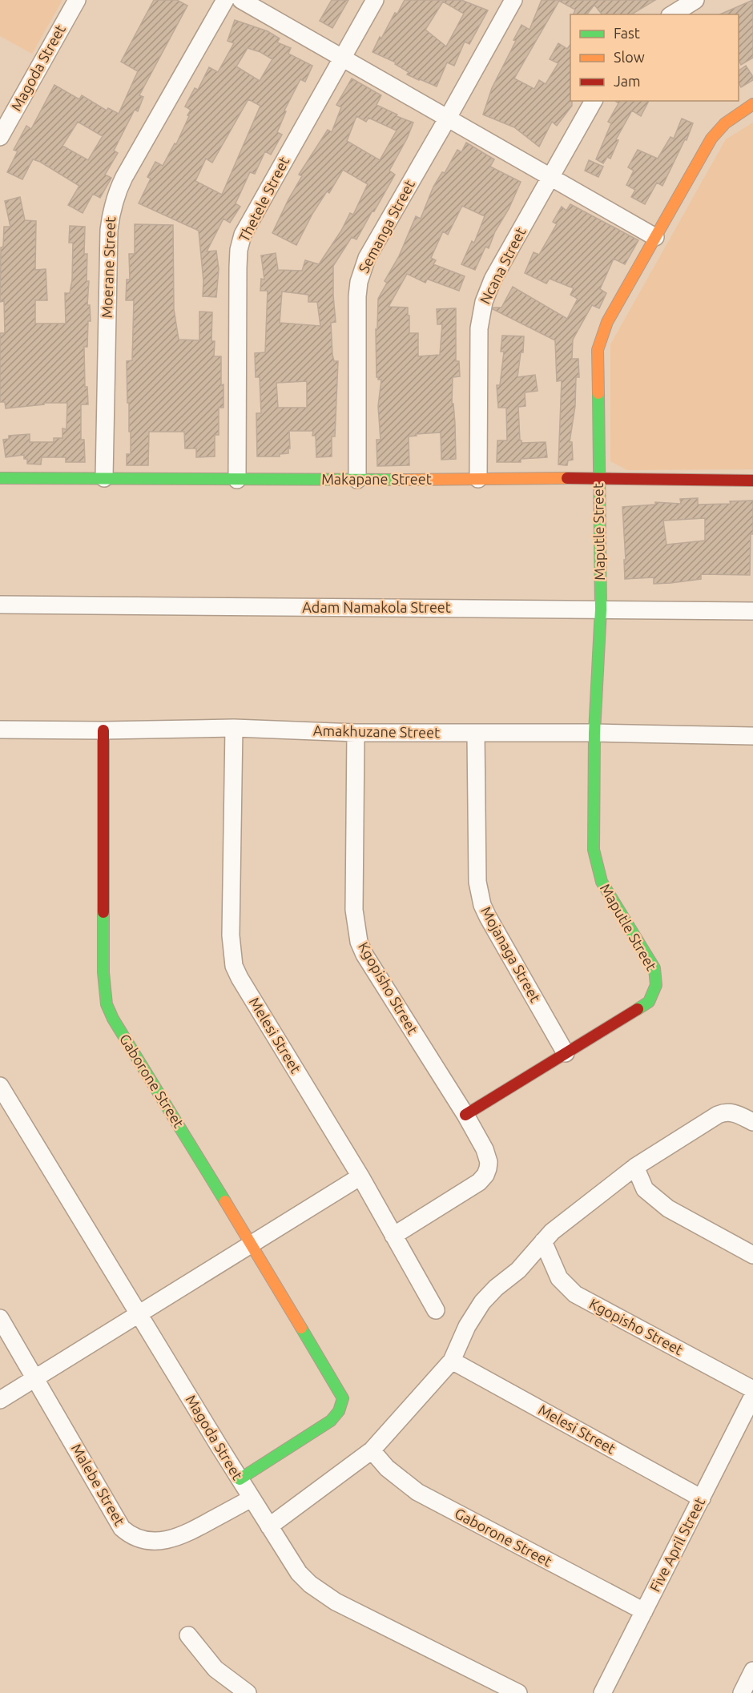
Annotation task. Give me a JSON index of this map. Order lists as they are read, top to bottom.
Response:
{
  "streets": {
    "street": [
      "Magoda Street",
      "Thetele Street",
      "Semanga Street",
      "Ncana Street",
      "Moerane Street",
      "Makapane Street",
      "Maputle Street",
      "Adam Namakola Street",
      "Amakhuzane Street",
      "Mojanaga Street",
      "Kgopisho Street",
      "Melesi Street",
      "Gaborone Street",
      "Malebe Street",
      "Five April Street"
    ]
  },
  "crossings": [
    ["Magoda Street", "Gaborone Street"],
    ["Magoda Street", "Malebe Street"],
    ["Thetele Street", "Makapane Street"],
    ["Semanga Street", "Makapane Street"],
    ["Ncana Street", "Makapane Street"],
    ["Moerane Street", "Makapane Street"],
    ["Makapane Street", "Maputle Street"],
    ["Maputle Street", "Adam Namakola Street"],
    ["Maputle Street", "Amakhuzane Street"],
    ["Maputle Street", "Mojanaga Street"],
    ["Amakhuzane Street", "Mojanaga Street"],
    ["Amakhuzane Street", "Kgopisho Street"],
    ["Amakhuzane Street", "Melesi Street"],
    ["Amakhuzane Street", "Gaborone Street"],
    ["Kgopisho Street", "Melesi Street"],
    ["Melesi Street", "Five April Street"],
    ["Gaborone Street", "Five April Street"]
  ],
  "legend": ["Fast", "Slow", "Jam"]
}
